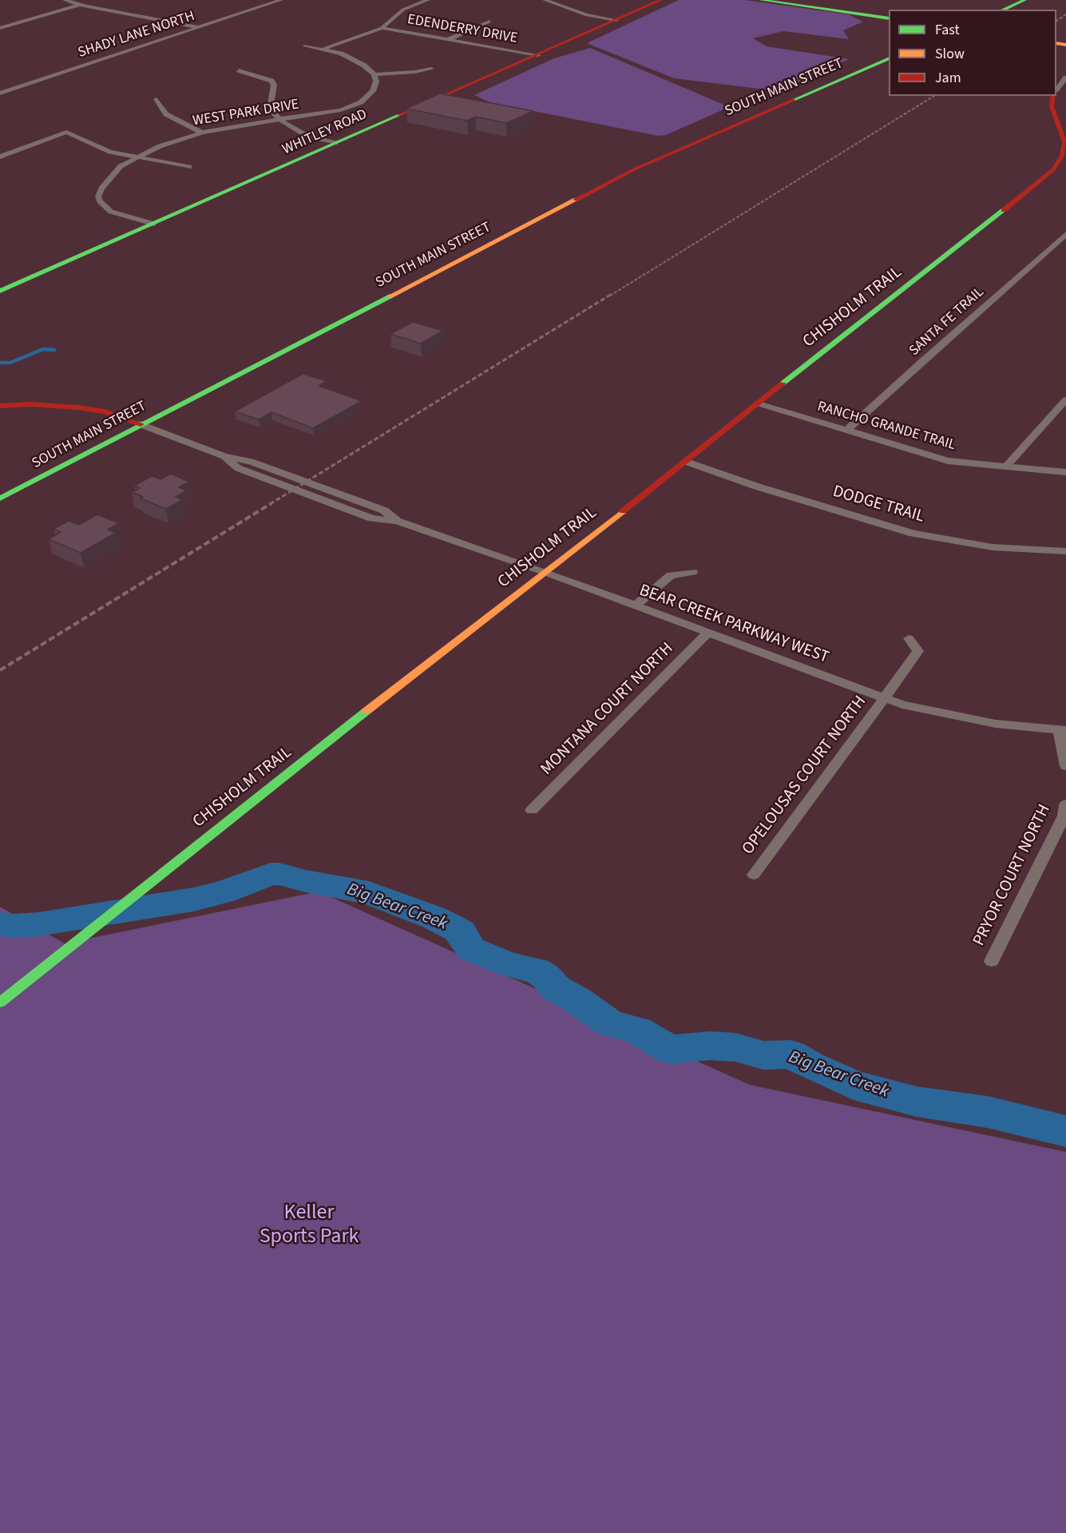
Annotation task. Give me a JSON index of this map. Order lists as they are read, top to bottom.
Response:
{
  "streets": {
    "street": [
      "EDENDERRY DRIVE",
      "SHADY LANE NORTH",
      "SOUTH MAIN STREET",
      "WEST PARK DRIVE",
      "WHITLEY ROAD",
      "CHISHOLM TRAIL",
      "SANTA FE TRAIL",
      "RANCHO GRANDE TRAIL",
      "DODGE TRAIL",
      "BEAR CREEK PARKWAY WEST",
      "MONTANA COURT NORTH",
      "OPELOUSAS COURT NORTH",
      "PRYOR COURT NORTH"
    ]
  },
  "crossings": [
    ["EDENDERRY DRIVE", "WHITLEY ROAD"],
    ["SOUTH MAIN STREET", "BEAR CREEK PARKWAY WEST"],
    ["WEST PARK DRIVE", "WHITLEY ROAD"],
    ["CHISHOLM TRAIL", "RANCHO GRANDE TRAIL"],
    ["CHISHOLM TRAIL", "DODGE TRAIL"],
    ["CHISHOLM TRAIL", "BEAR CREEK PARKWAY WEST"],
    ["SANTA FE TRAIL", "RANCHO GRANDE TRAIL"],
    ["BEAR CREEK PARKWAY WEST", "MONTANA COURT NORTH"],
    ["BEAR CREEK PARKWAY WEST", "OPELOUSAS COURT NORTH"]
  ],
  "water": ["Big Bear Creek"],
  "parks": ["Keller Sports Park"],
  "legend": ["Fast", "Slow", "Jam"]
}
